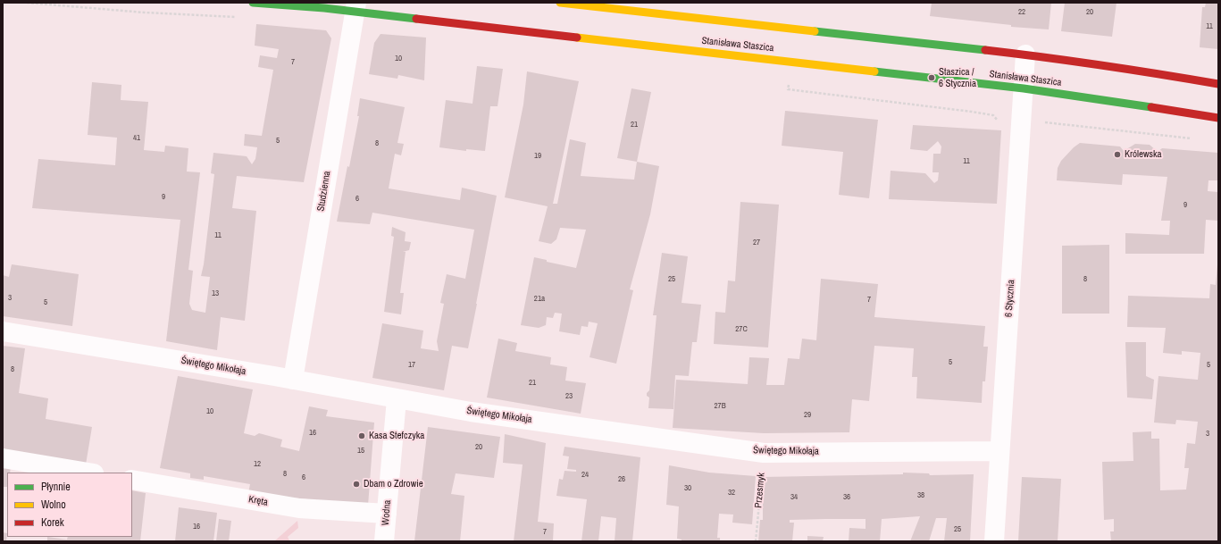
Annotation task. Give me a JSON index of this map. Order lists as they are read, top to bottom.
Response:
{
  "streets": {
    "main road": ["Stanisława Staszica"],
    "street": [
      "Studzienna",
      "6 Stycznia",
      "Świętego Mikołaja",
      "Kręta",
      "Wodna"
    ],
    "path": ["Przesmyk"]
  },
  "crossings": [
    ["Stanisława Staszica", "Studzienna"],
    ["Stanisława Staszica", "6 Stycznia"],
    ["Studzienna", "Świętego Mikołaja"],
    ["6 Stycznia", "Świętego Mikołaja"],
    ["Świętego Mikołaja", "Przesmyk"],
    ["Świętego Mikołaja", "Wodna"],
    ["Kręta", "Wodna"]
  ],
  "places": [
    "Staszica / 6 Stycznia",
    "Królewska",
    "Kasa Stefczyka",
    "Dbam o Zdrowie"
  ],
  "house_numbers": [
    "22",
    "20",
    "11",
    "10",
    "7",
    "21",
    "41",
    "5",
    "8",
    "19",
    "11",
    "9",
    "6",
    "9",
    "11",
    "27",
    "25",
    "8",
    "13",
    "3",
    "21a",
    "7",
    "5",
    "27C",
    "5",
    "17",
    "5",
    "8",
    "21",
    "23",
    "27B",
    "10",
    "29",
    "16",
    "3",
    "20",
    "15",
    "12",
    "8",
    "24",
    "6",
    "26",
    "30",
    "32",
    "38",
    "34",
    "36",
    "16",
    "25",
    "7"
  ],
  "legend": ["Płynnie", "Wolno", "Korek"]
}
